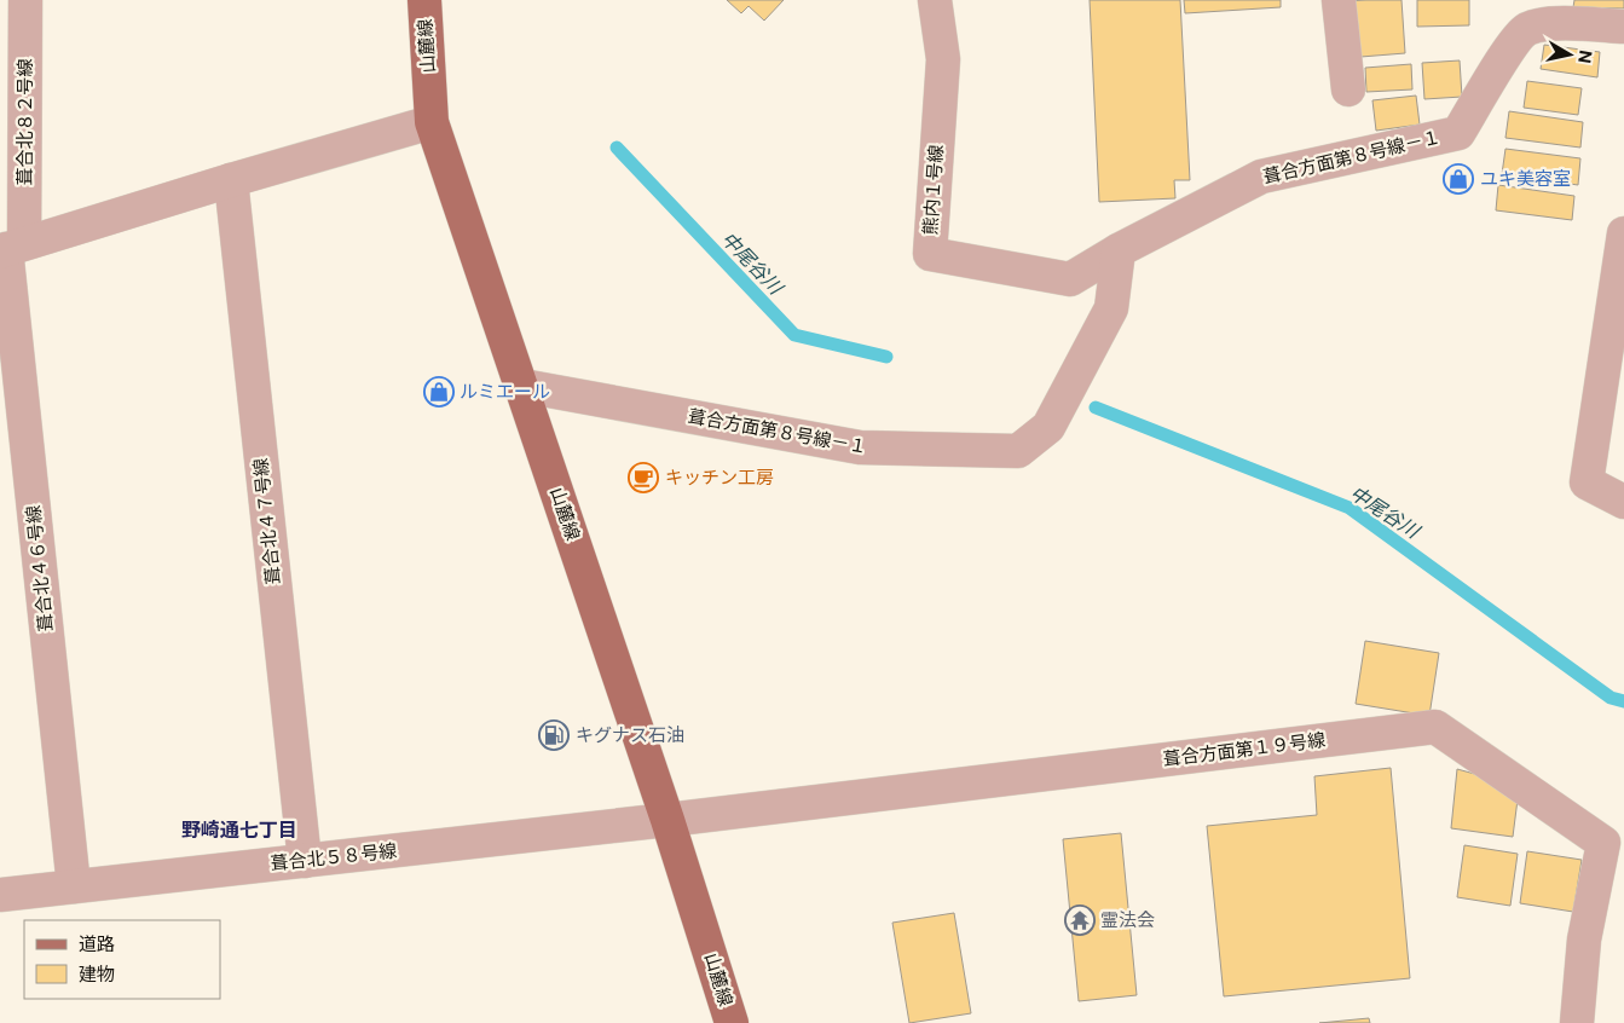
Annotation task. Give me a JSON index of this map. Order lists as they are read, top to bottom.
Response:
{
  "streets": {
    "main road": ["山麓線"],
    "street": [
      "葺合北８２号線",
      "葺合方面第８号線－１",
      "熊内１号線",
      "葺合北４７号線",
      "葺合北４６号線",
      "葺合方面第１９号線",
      "葺合北５８号線"
    ]
  },
  "crossings": [
    ["山麓線", "葺合方面第８号線－１"],
    ["山麓線", "葺合方面第１９号線"],
    ["山麓線", "葺合北５８号線"],
    ["葺合北８２号線", "葺合北４６号線"],
    ["葺合方面第８号線－１", "熊内１号線"],
    ["葺合北４７号線", "葺合北５８号線"],
    ["葺合北４６号線", "葺合北５８号線"],
    ["葺合方面第１９号線", "葺合北５８号線"]
  ],
  "districts": ["野崎通七丁目"],
  "water": ["中尾谷川"],
  "places": {
    "shop": ["ユキ美容室", "ルミエール"],
    "cafe": ["キッチン工房"],
    "fuel station": ["キグナス石油"],
    "temple": ["霊法会"]
  },
  "legend": ["道路", "建物"],
  "north": "right"
}
